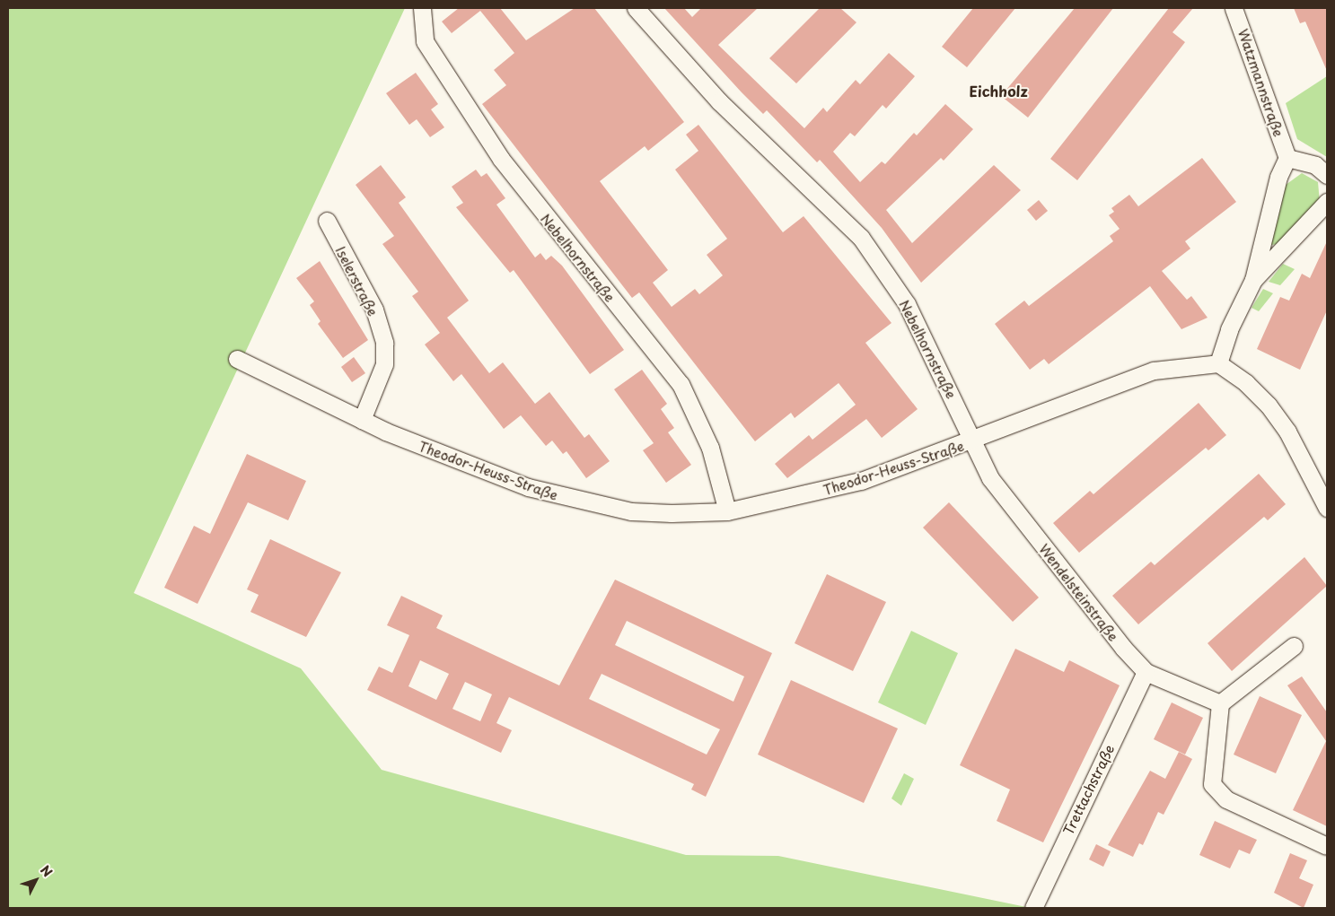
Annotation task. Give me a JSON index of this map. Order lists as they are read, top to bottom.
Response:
{
  "streets": {
    "street": [
      "Watzmannstraße",
      "Nebelhornstraße",
      "Iselerstraße",
      "Theodor-Heuss-Straße",
      "Wendelsteinstraße",
      "Trettachstraße"
    ]
  },
  "crossings": [
    ["Nebelhornstraße", "Theodor-Heuss-Straße"],
    ["Nebelhornstraße", "Wendelsteinstraße"],
    ["Iselerstraße", "Theodor-Heuss-Straße"],
    ["Theodor-Heuss-Straße", "Wendelsteinstraße"],
    ["Wendelsteinstraße", "Trettachstraße"]
  ],
  "districts": ["Eichholz"],
  "north": "top right"
}
